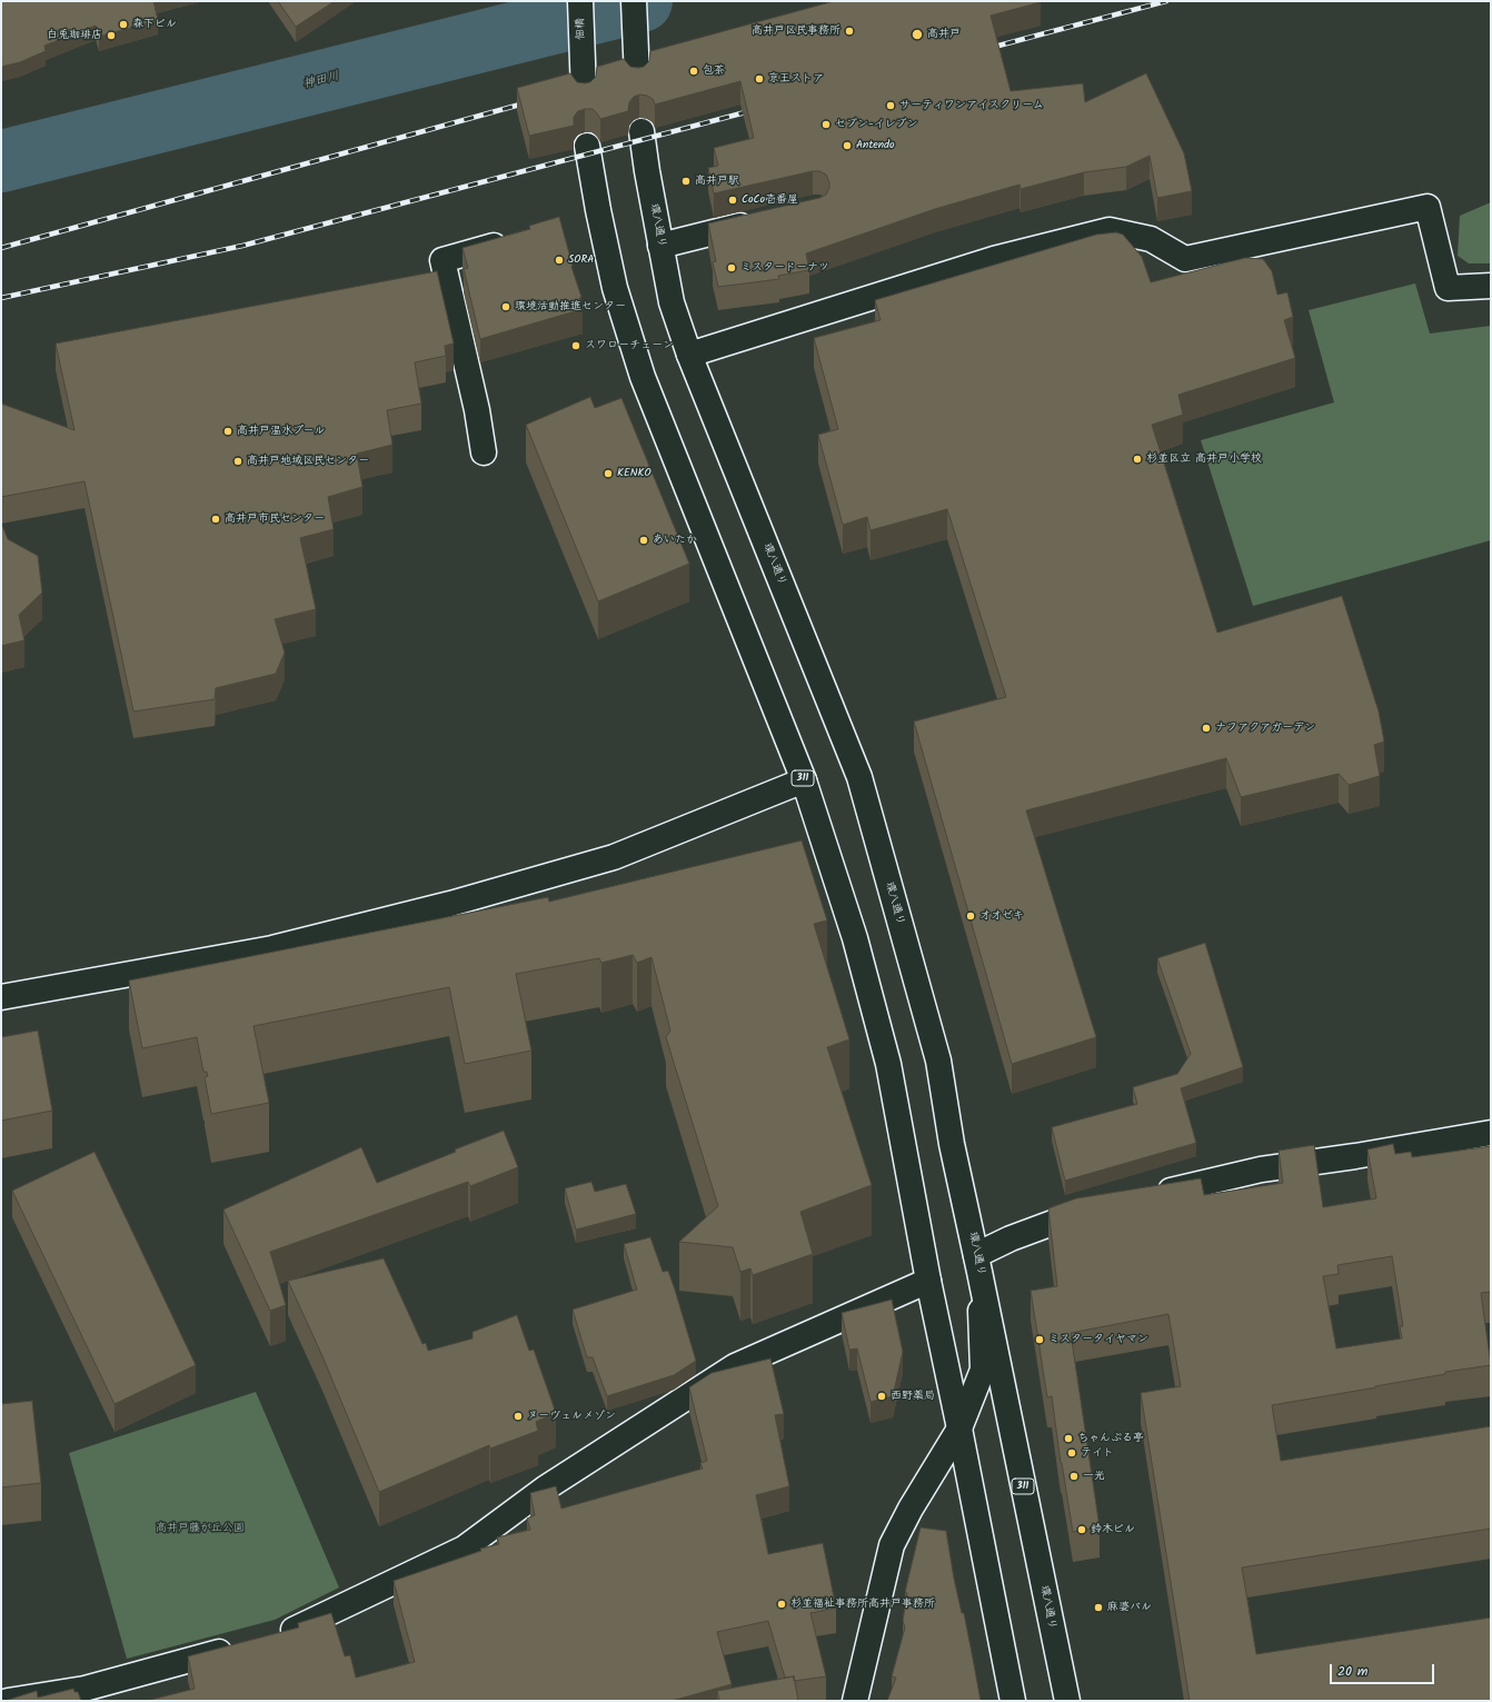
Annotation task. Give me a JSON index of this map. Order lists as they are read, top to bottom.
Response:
{
  "streets": {
    "street": ["佃橋", "環八通り", "311"]
  },
  "water": ["神田川"],
  "parks": ["高井戸藤が丘公園"],
  "places": [
    "森下ビル",
    "高井戸区民事務所",
    "高井戸",
    "白兎珈琲店",
    "包茶",
    "京王ストア",
    "サーティワンアイスクリーム",
    "セブン-イレブン",
    "Antendo",
    "高井戸駅",
    "CoCo壱番屋",
    "SORA",
    "ミスタードーナツ",
    "環境活動推進センター",
    "スワローチェーン",
    "高井戸温水プール",
    "杉並区立 高井戸小学校",
    "高井戸地域区民センター",
    "KENKO",
    "高井戸市民センター",
    "あいたか",
    "ナフアクアガーデン",
    "オオゼキ",
    "ミスタータイヤマン",
    "西野薬局",
    "ヌーヴェルメゾン",
    "ちゃんぷる亭",
    "テイト",
    "一光",
    "鈴木ビル",
    "杉並福祉事務所高井戸事務所",
    "麻婆バル"
  ],
  "scale_bar": "20 m"
}
